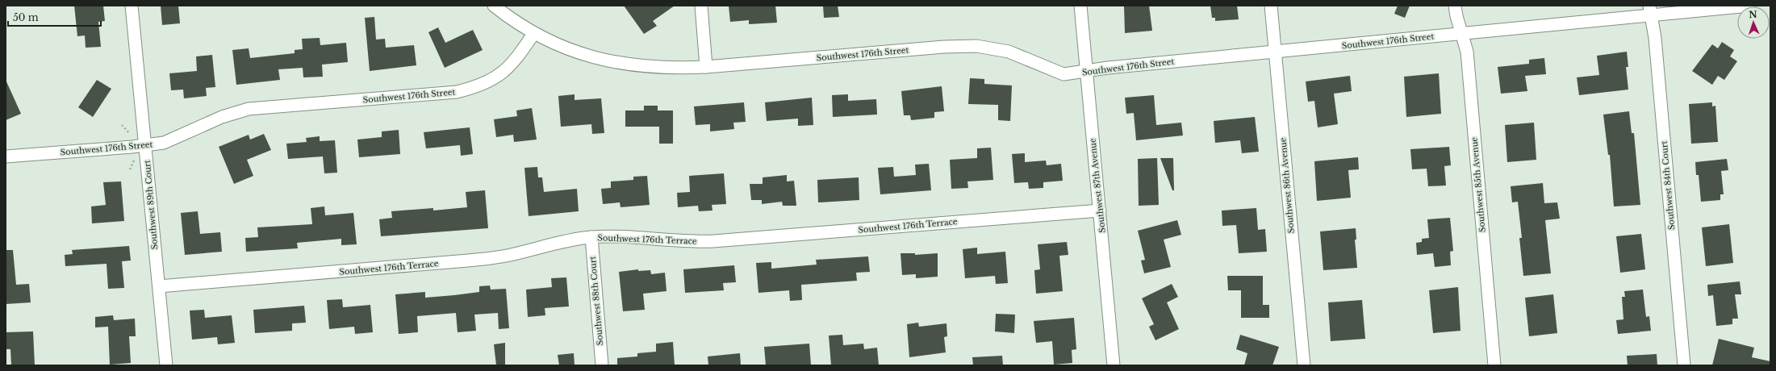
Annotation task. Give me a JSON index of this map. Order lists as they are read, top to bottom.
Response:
{
  "streets": {
    "street": [
      "Southwest 176th Street",
      "Southwest 85th Avenue",
      "Southwest 87th Avenue",
      "Southwest 86th Avenue",
      "Southwest 84th Court",
      "Southwest 89th Court",
      "Southwest 176th Terrace",
      "Southwest 88th Court"
    ]
  },
  "crossings": [
    ["Southwest 176th Street", "Southwest 85th Avenue"],
    ["Southwest 176th Street", "Southwest 87th Avenue"],
    ["Southwest 176th Street", "Southwest 86th Avenue"],
    ["Southwest 176th Street", "Southwest 84th Court"],
    ["Southwest 176th Street", "Southwest 89th Court"],
    ["Southwest 87th Avenue", "Southwest 176th Terrace"],
    ["Southwest 89th Court", "Southwest 176th Terrace"],
    ["Southwest 176th Terrace", "Southwest 88th Court"]
  ],
  "scale_bar": "50 m",
  "north": "top"
}
